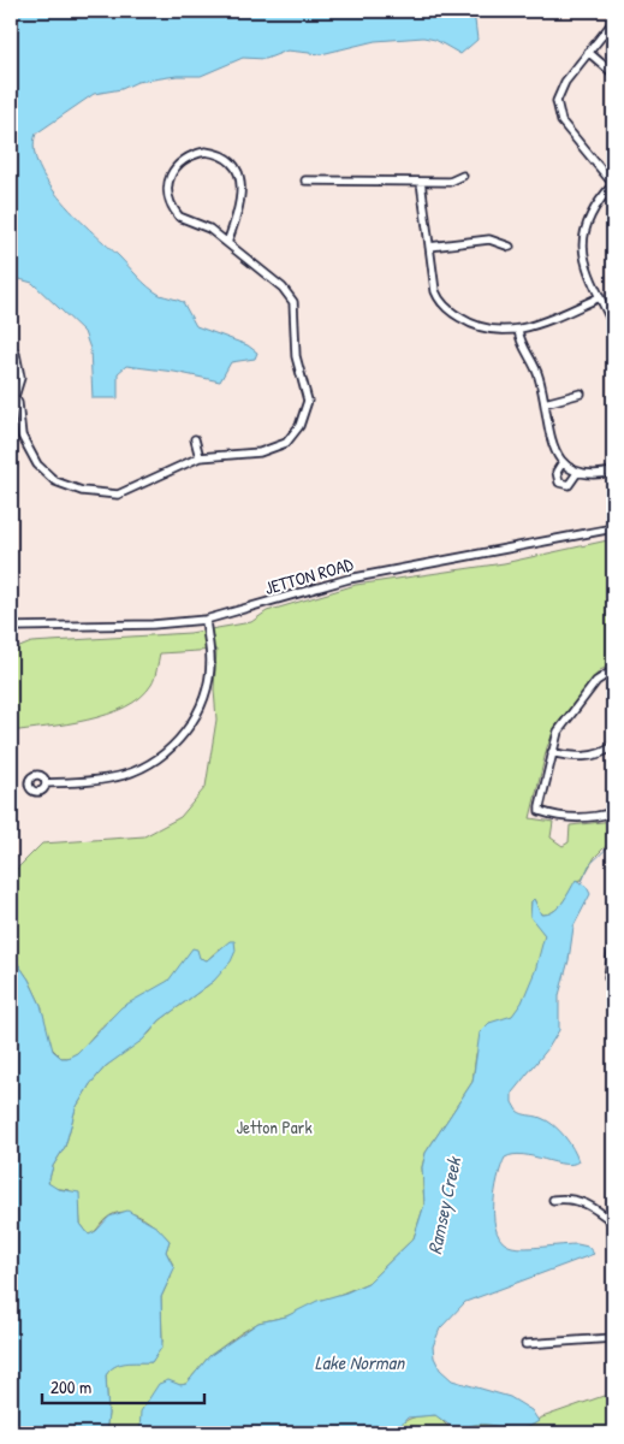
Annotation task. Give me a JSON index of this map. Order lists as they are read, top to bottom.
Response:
{
  "streets": {
    "street": ["JETTON ROAD"]
  },
  "water": ["Ramsey Creek", "Lake Norman"],
  "parks": ["Jetton Park"],
  "scale_bar": "200 m"
}
